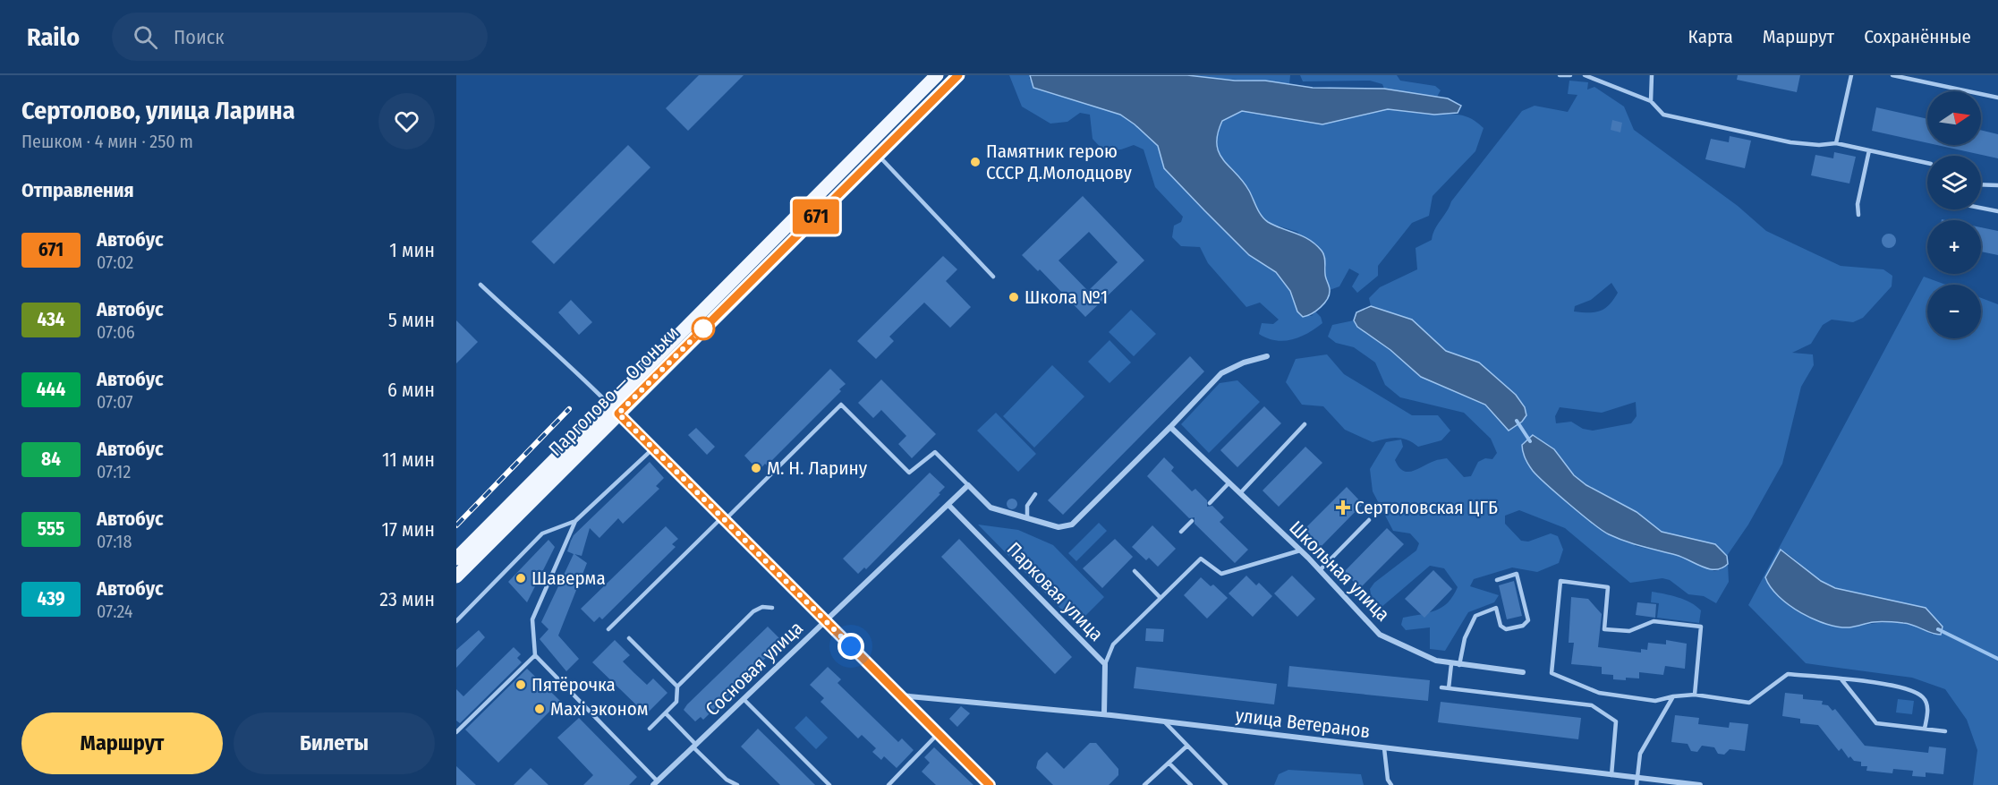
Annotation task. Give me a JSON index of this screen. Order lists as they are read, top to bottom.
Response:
{
  "streets": {
    "main road": ["Парголово — Огоньки"],
    "street": [
      "Школьная улица",
      "Парковая улица",
      "Сосновая улица",
      "улица Ветеранов"
    ]
  },
  "crossings": [
    ["Парковая улица", "Сосновая улица"],
    ["Парковая улица", "улица Ветеранов"]
  ],
  "places": {
    "other": [
      "Памятник герою СССР Д.Молодцову",
      "Школа №1",
      "М. Н. Ларину",
      "Шаверма",
      "Пятёрочка",
      "Maxi эконом"
    ],
    "health": ["Сертоловская ЦГБ"]
  },
  "lines": ["bus line 671"],
  "north": "right",
  "page": {
    "header": "Railo",
    "search": "Поиск",
    "nav": ["Карта", "Маршрут", "Сохранённые"],
    "heading": [
      ["Сертолово, улица Ларина", "Пешком · 4 мин · 250 m"],
      "Отправления"
    ],
    "on_map": "671",
    "map_buttons": ["+", "−"],
    "list": [
      {
        "mark": "671",
        "name": "Автобус",
        "note": "07:02",
        "value": "1 мин"
      },
      {
        "mark": "434",
        "name": "Автобус",
        "note": "07:06",
        "value": "5 мин"
      },
      {
        "mark": "444",
        "name": "Автобус",
        "note": "07:07",
        "value": "6 мин"
      },
      {
        "mark": "84",
        "name": "Автобус",
        "note": "07:12",
        "value": "11 мин"
      },
      {
        "mark": "555",
        "name": "Автобус",
        "note": "07:18",
        "value": "17 мин"
      },
      {
        "mark": "439",
        "name": "Автобус",
        "note": "07:24",
        "value": "23 мин"
      }
    ],
    "buttons": ["Маршрут", "Билеты"]
  }
}
